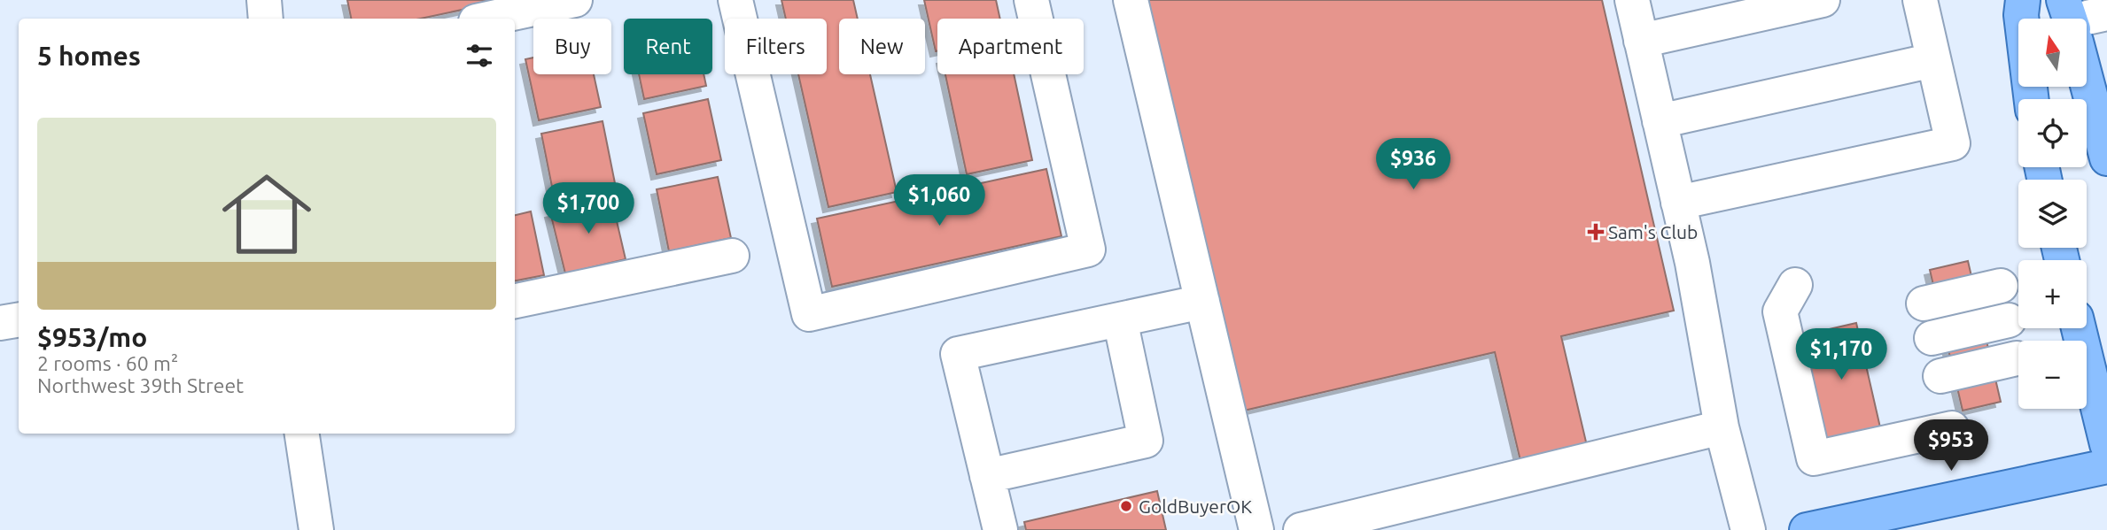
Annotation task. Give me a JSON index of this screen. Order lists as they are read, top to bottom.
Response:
{
  "places": {
    "health": ["Sam's Club"],
    "other": ["GoldBuyerOK"]
  },
  "north": "top",
  "page": {
    "map_buttons": ["+", "−"],
    "chip": [
      "Buy",
      "Rent",
      "Filters",
      "New",
      "Apartment"
    ],
    "heading": "5 homes",
    "list": [
      {
        "name": "$953/mo",
        "note": "2 rooms · 60 m² · Northwest 39th Street"
      }
    ],
    "price": [
      "$936",
      "$1,060",
      "$1,700",
      "$1,170",
      "$953"
    ]
  }
}
